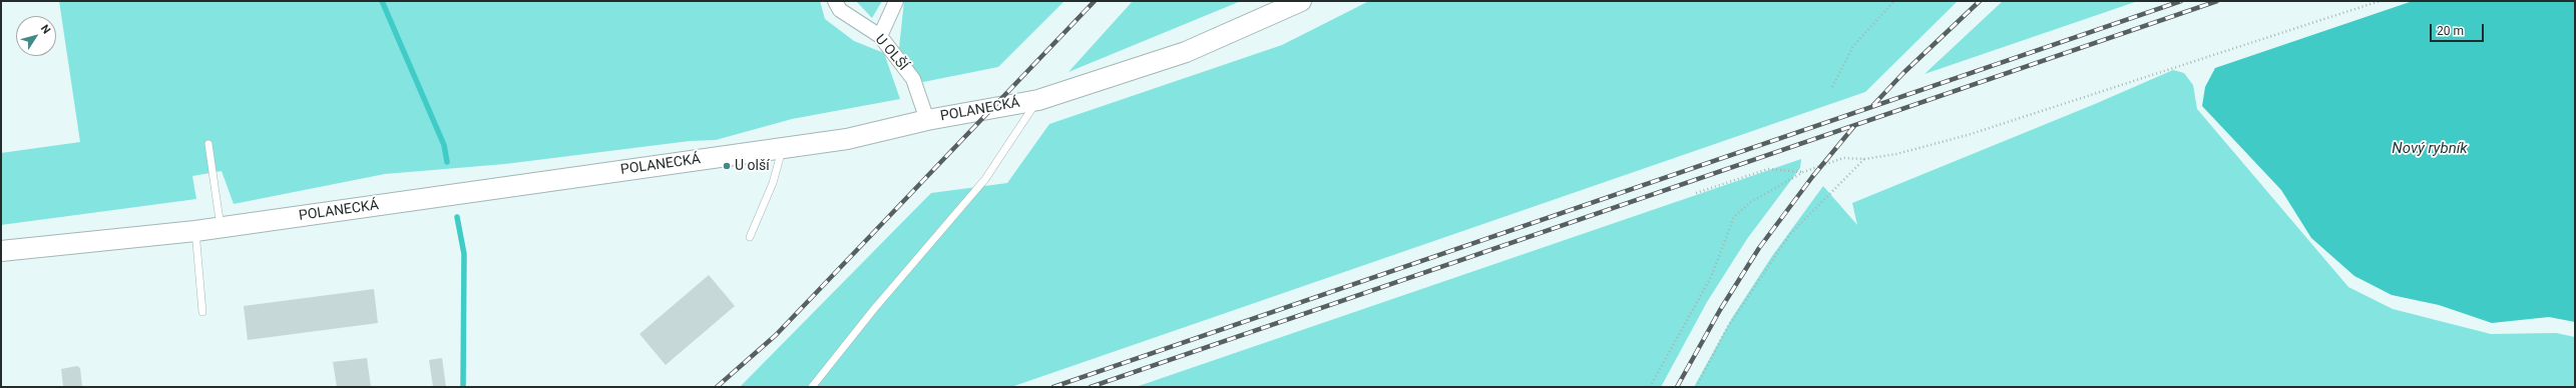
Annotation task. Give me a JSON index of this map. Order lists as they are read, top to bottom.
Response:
{
  "streets": {
    "street": ["U OLŠÍ", "POLANECKÁ"]
  },
  "crossings": [
    ["U OLŠÍ", "POLANECKÁ"]
  ],
  "water": ["Nový rybník"],
  "places": ["U olší"],
  "scale_bar": "20 m",
  "north": "top right"
}
